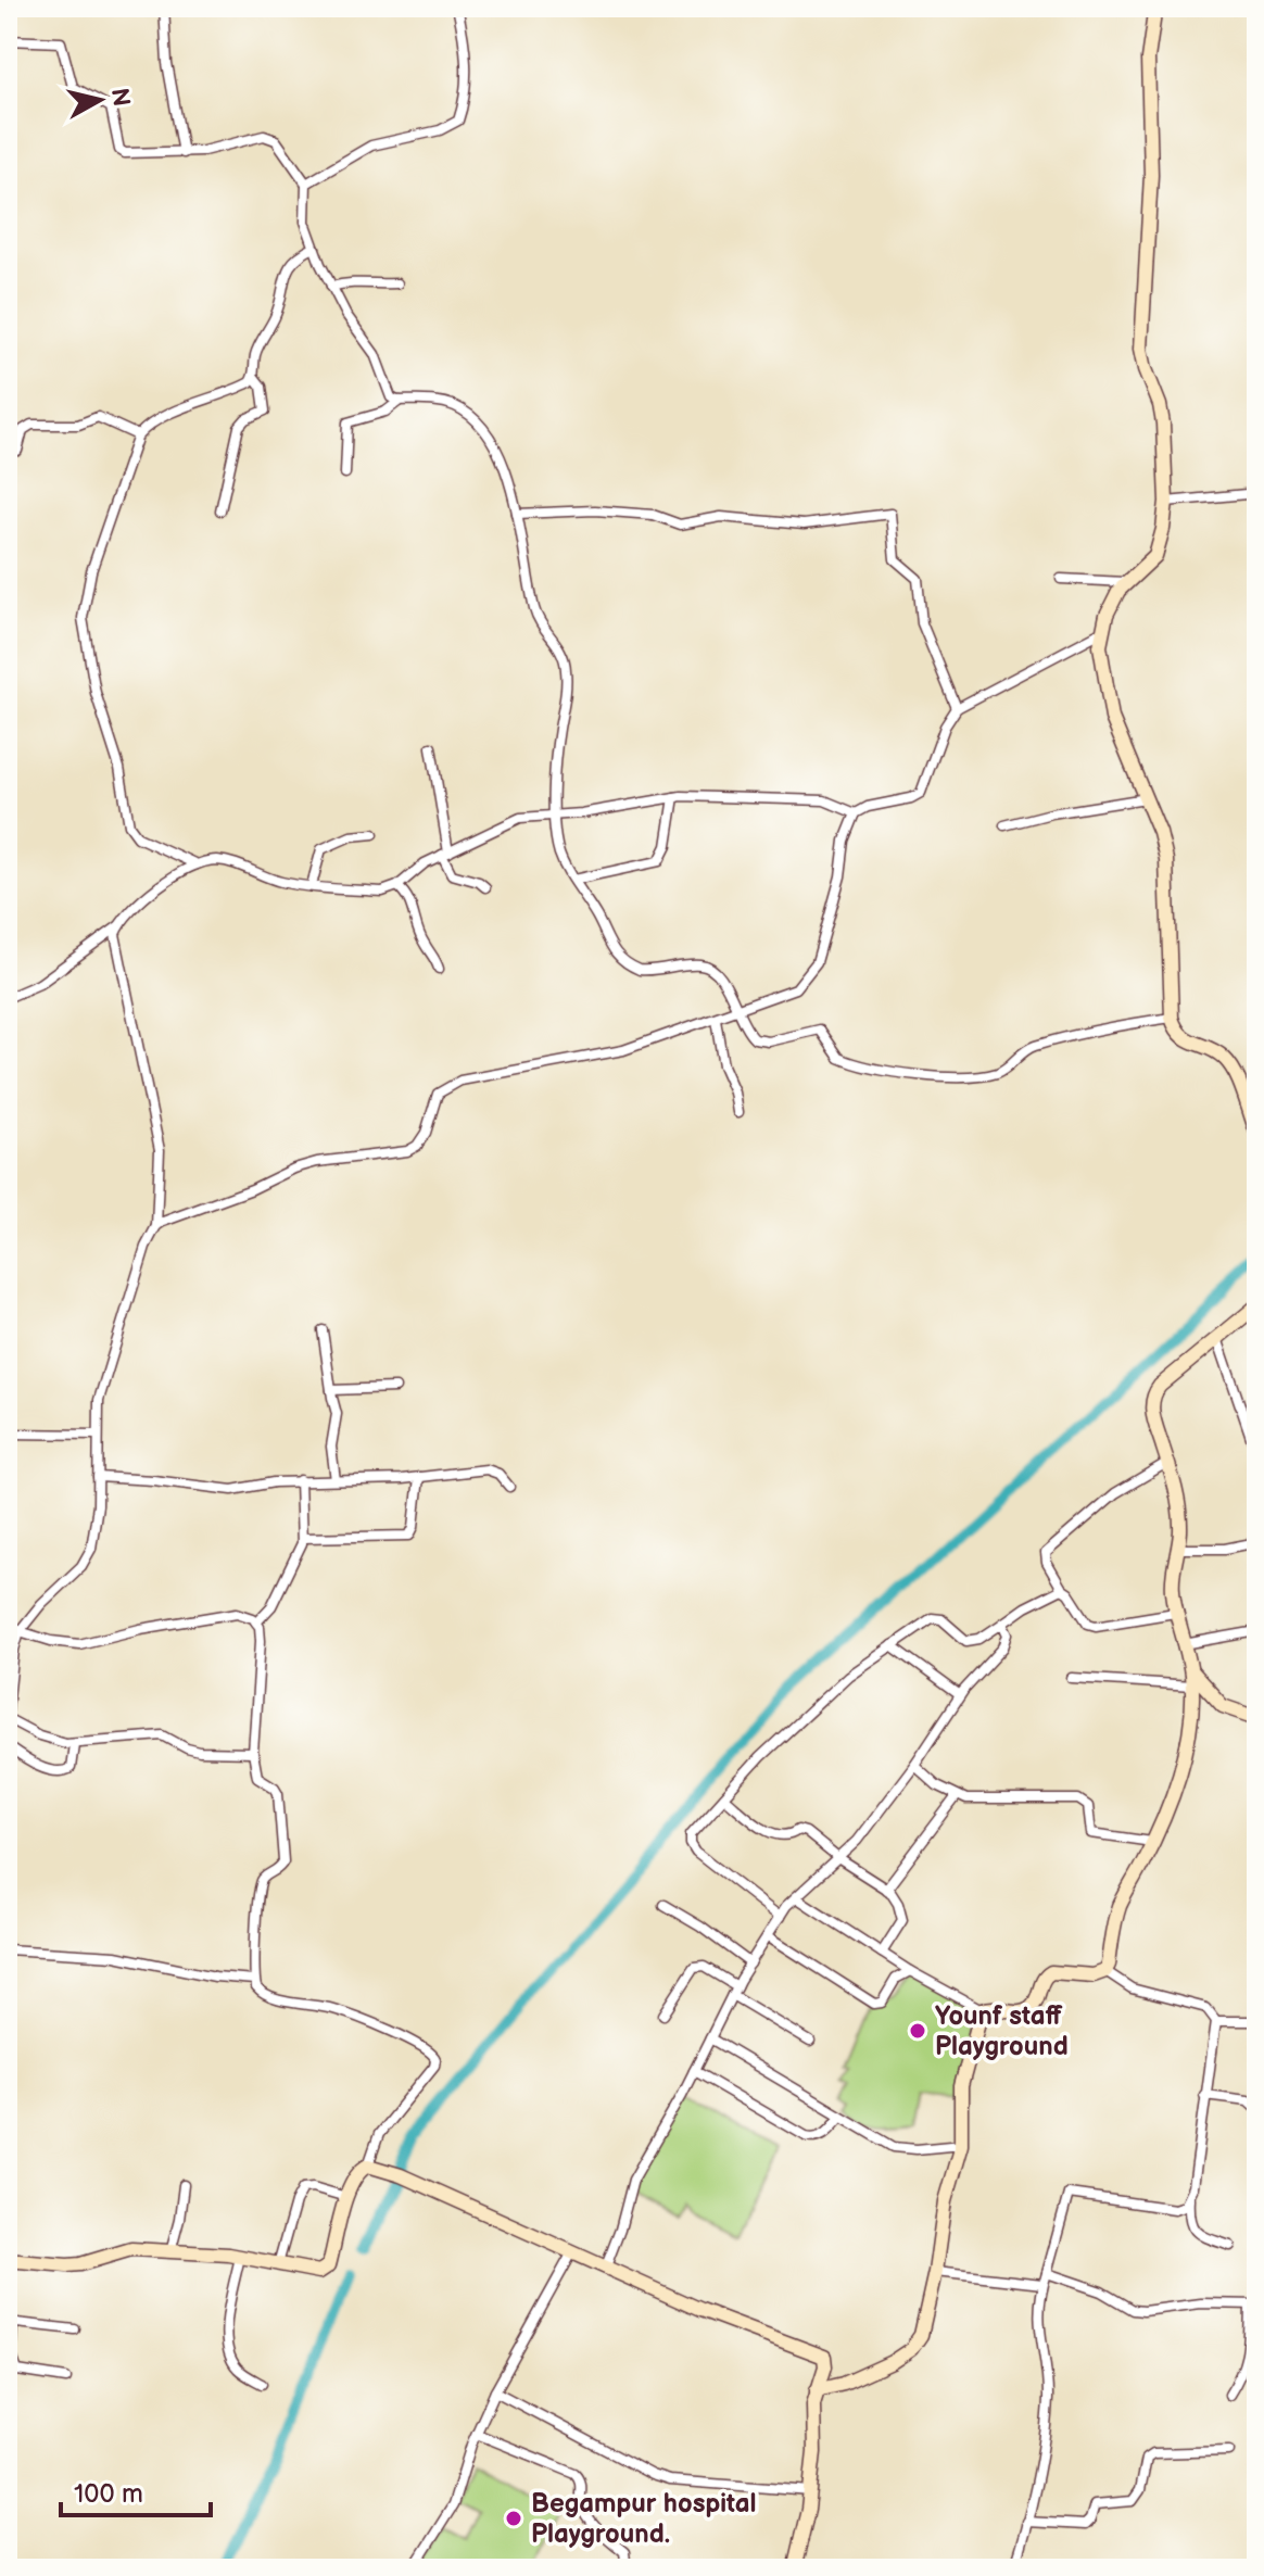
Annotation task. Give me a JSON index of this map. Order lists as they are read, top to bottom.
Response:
{
  "places": ["Younf staff Playground", "Begampur hospital Playground."],
  "scale_bar": "100 m",
  "north": "right"
}
